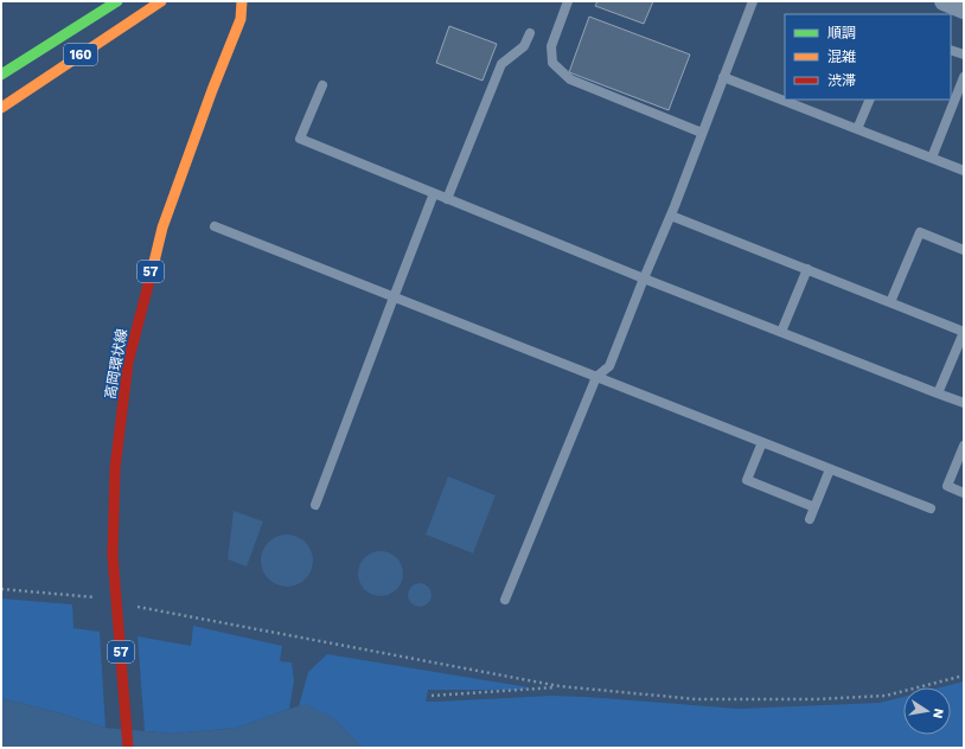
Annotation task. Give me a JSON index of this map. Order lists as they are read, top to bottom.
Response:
{
  "streets": {
    "main road": ["160", "57", "高岡環状線"]
  },
  "legend": ["順調", "混雑", "渋滞"],
  "north": "right"
}
